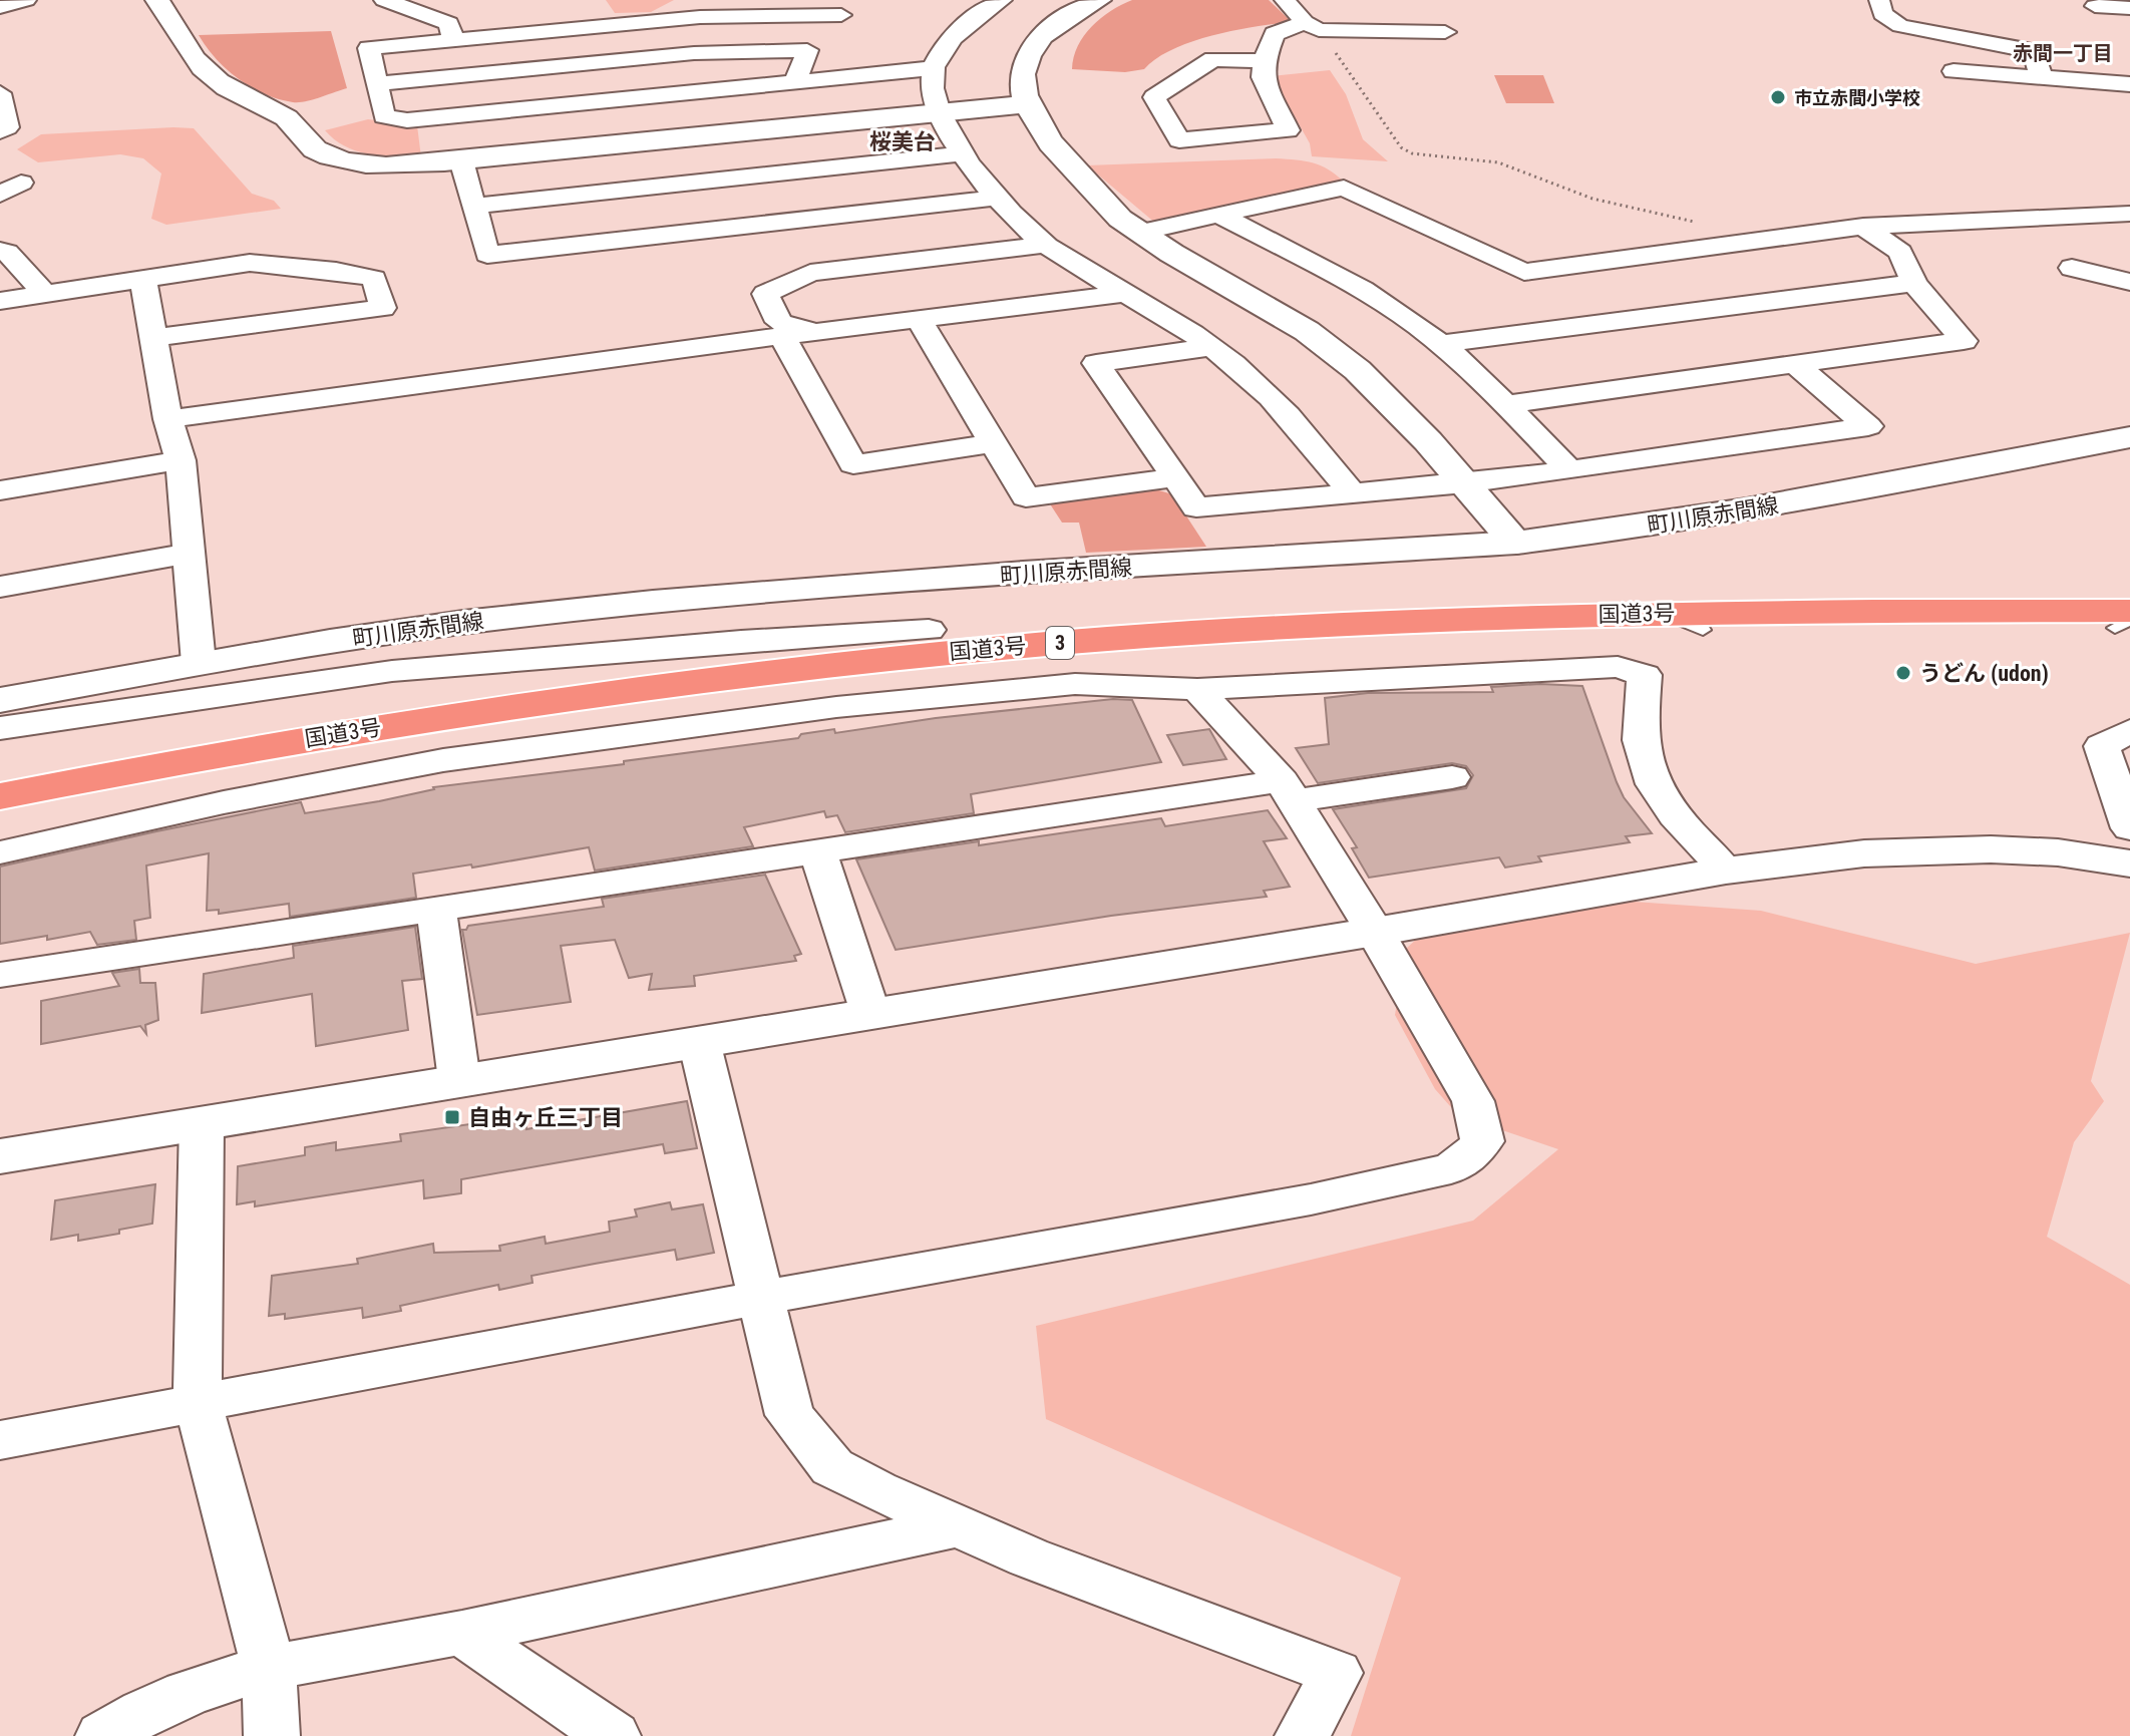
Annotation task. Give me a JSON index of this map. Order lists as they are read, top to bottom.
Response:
{
  "streets": {
    "highway": ["国道3号", "3"],
    "street": ["町川原赤間線"]
  },
  "districts": ["赤間一丁目", "桜美台"],
  "places": {
    "other": ["市立赤間小学校", "うどん (udon)"],
    "transit": ["自由ヶ丘三丁目"]
  }
}
